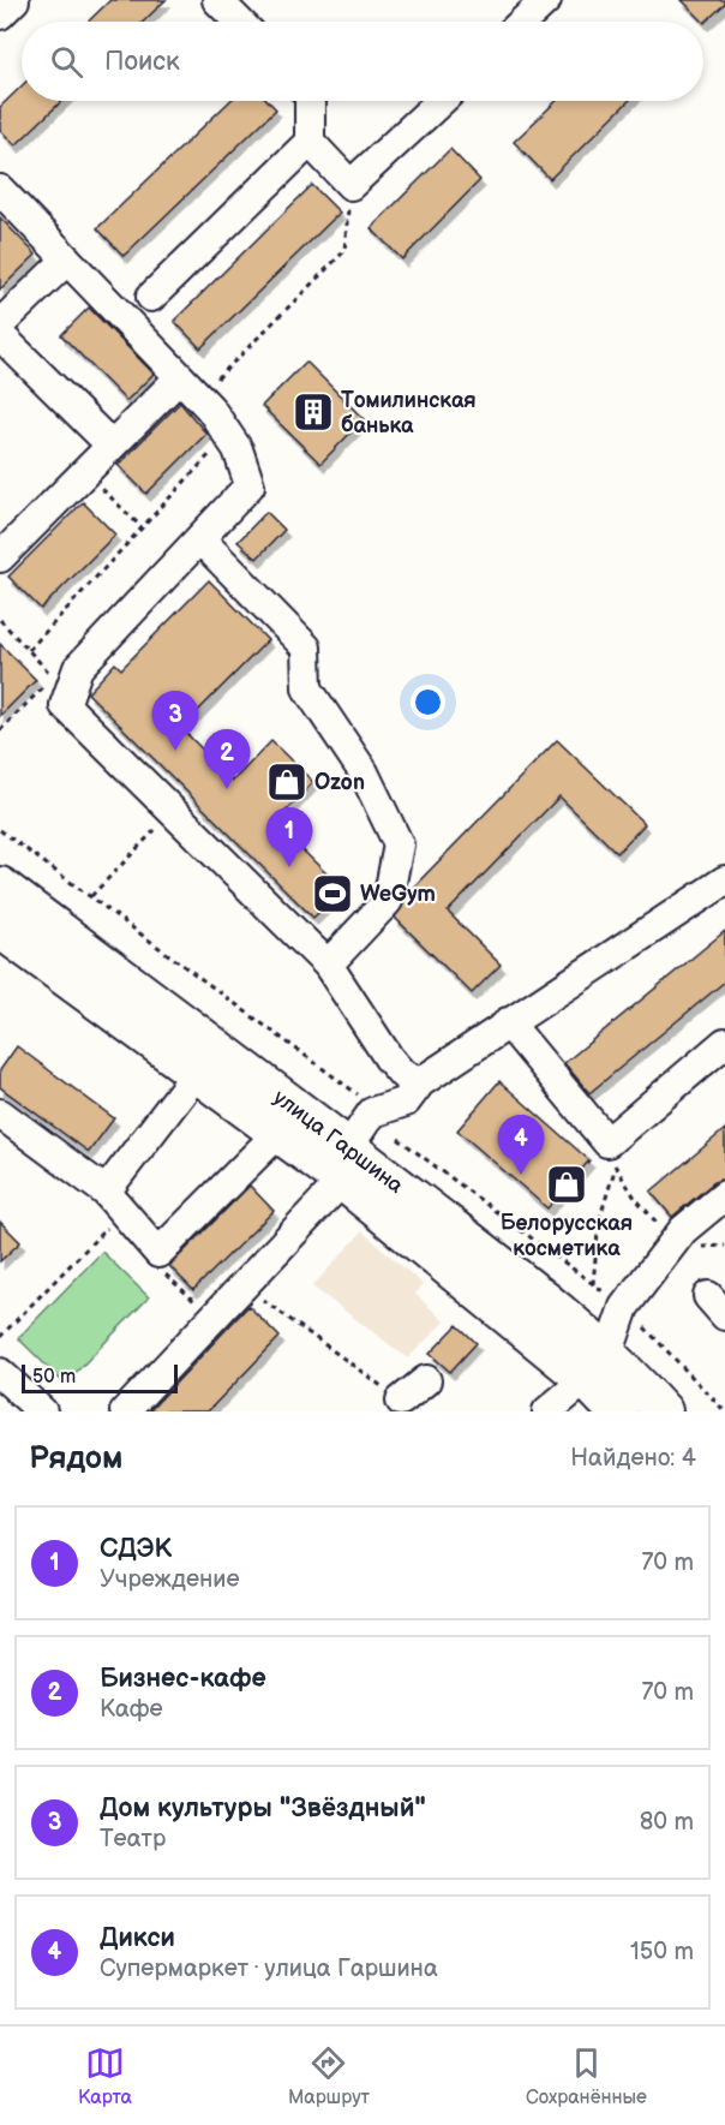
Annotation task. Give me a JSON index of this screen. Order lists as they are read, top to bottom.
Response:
{
  "streets": {
    "main road": ["улица Гаршина"]
  },
  "places": {
    "building": ["Томилинская банька"],
    "shop": ["Ozon", "Белорусская косметика"],
    "sports": ["WeGym"]
  },
  "scale_bar": "50 m",
  "page": {
    "search": "Поиск",
    "pins": [
      "3",
      "2",
      "1",
      "4"
    ],
    "scale": "50 m",
    "heading": ["Рядом", "Найдено: 4"],
    "list": [
      {
        "mark": "1",
        "name": "СДЭК",
        "note": "Учреждение",
        "value": "70 m"
      },
      {
        "mark": "2",
        "name": "Бизнес-кафе",
        "note": "Кафе",
        "value": "70 m"
      },
      {
        "mark": "3",
        "name": "Дом культуры \"Звёздный\"",
        "note": "Театр",
        "value": "80 m"
      },
      {
        "mark": "4",
        "name": "Дикси",
        "note": "Супермаркет · улица Гаршина",
        "value": "150 m"
      }
    ],
    "nav": ["Карта", "Маршрут", "Сохранённые"]
  }
}
